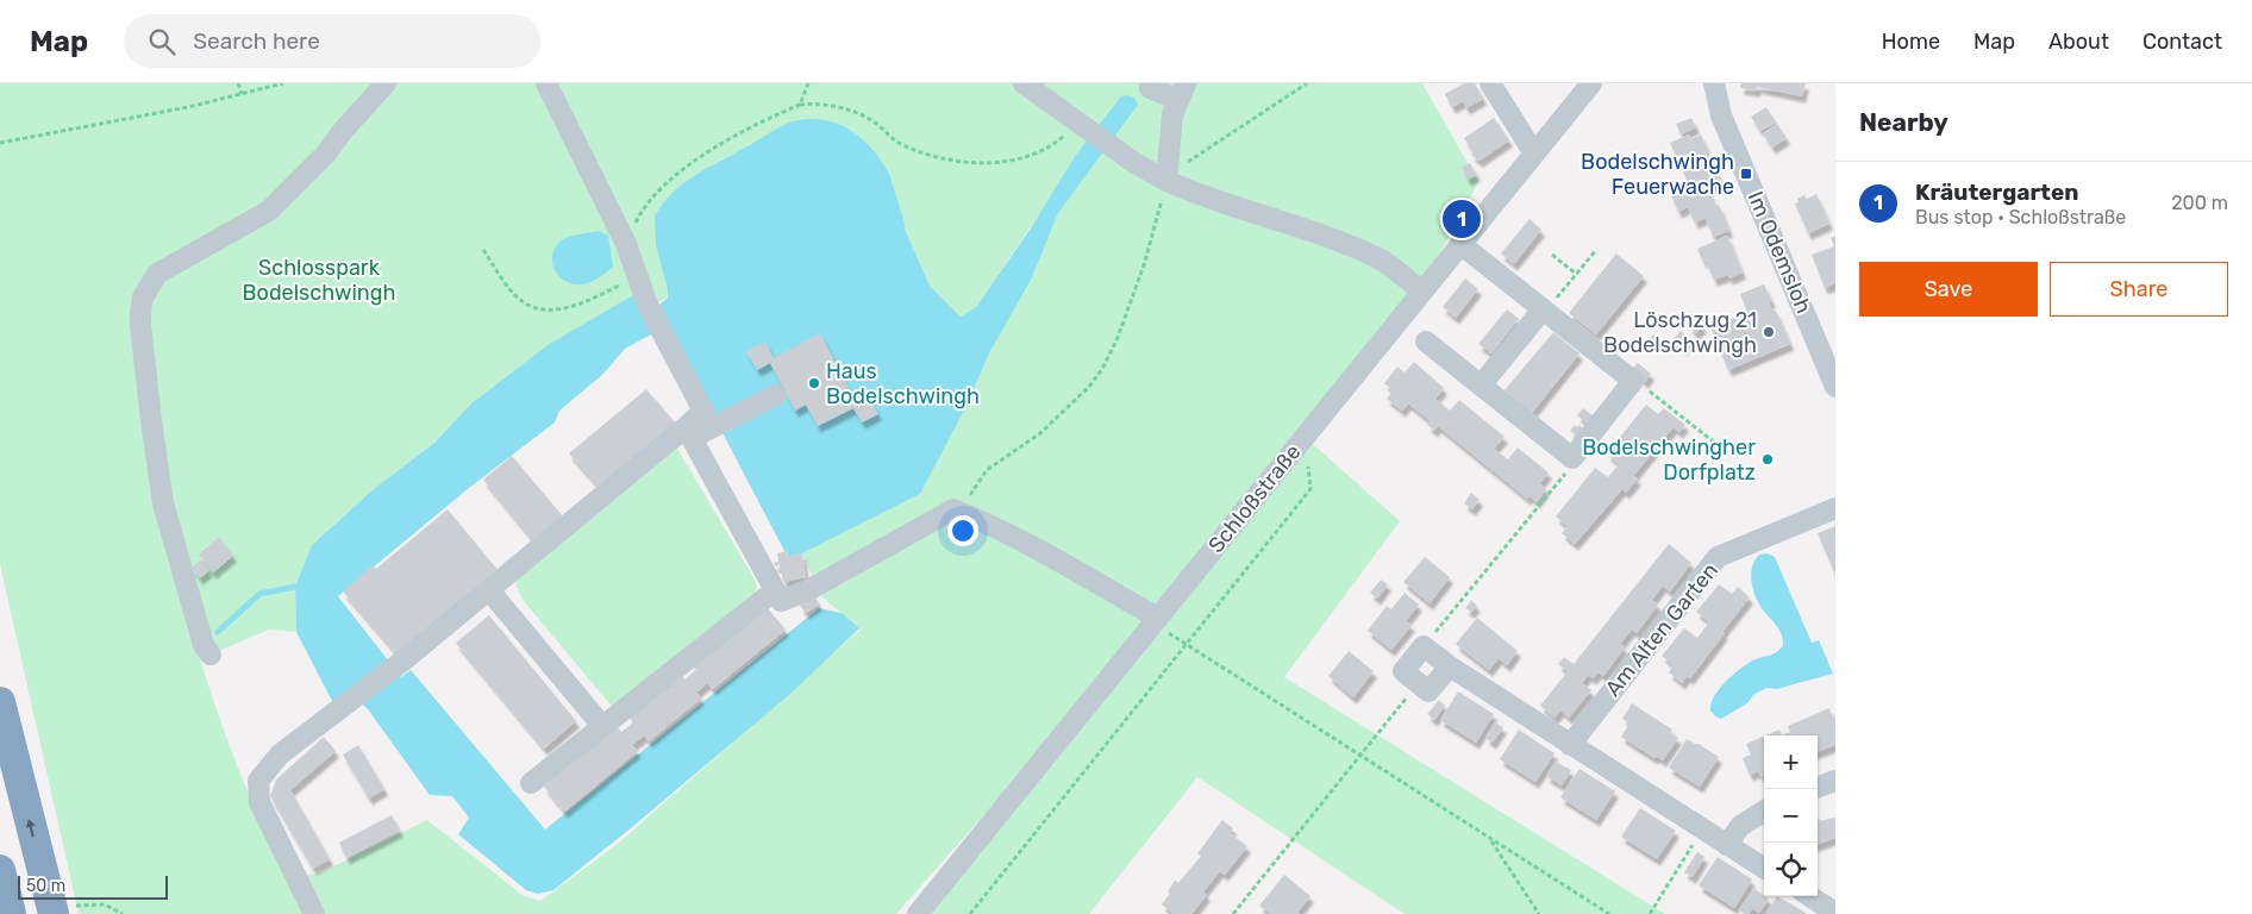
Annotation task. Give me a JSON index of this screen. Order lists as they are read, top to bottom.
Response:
{
  "streets": {
    "street": ["Im Odemsloh", "Schloßstraße", "Am Alten Garten"]
  },
  "parks": ["Schlosspark Bodelschwingh"],
  "places": {
    "transit": ["Bodelschwingh Feuerwache"],
    "other": ["Löschzug 21 Bodelschwingh", "Haus Bodelschwingh", "Bodelschwingher Dorfplatz"]
  },
  "scale_bar": "50 m",
  "page": {
    "header": "Map",
    "search": "Search here",
    "nav": [
      "Home",
      "Map",
      "About",
      "Contact"
    ],
    "heading": "Nearby",
    "list": [
      {
        "mark": "1",
        "name": "Kräutergarten",
        "note": "Bus stop · Schloßstraße",
        "value": "200 m"
      }
    ],
    "pins": "1",
    "buttons": ["Save", "Share"],
    "map_buttons": ["+", "−"],
    "scale": "50 m"
  }
}
